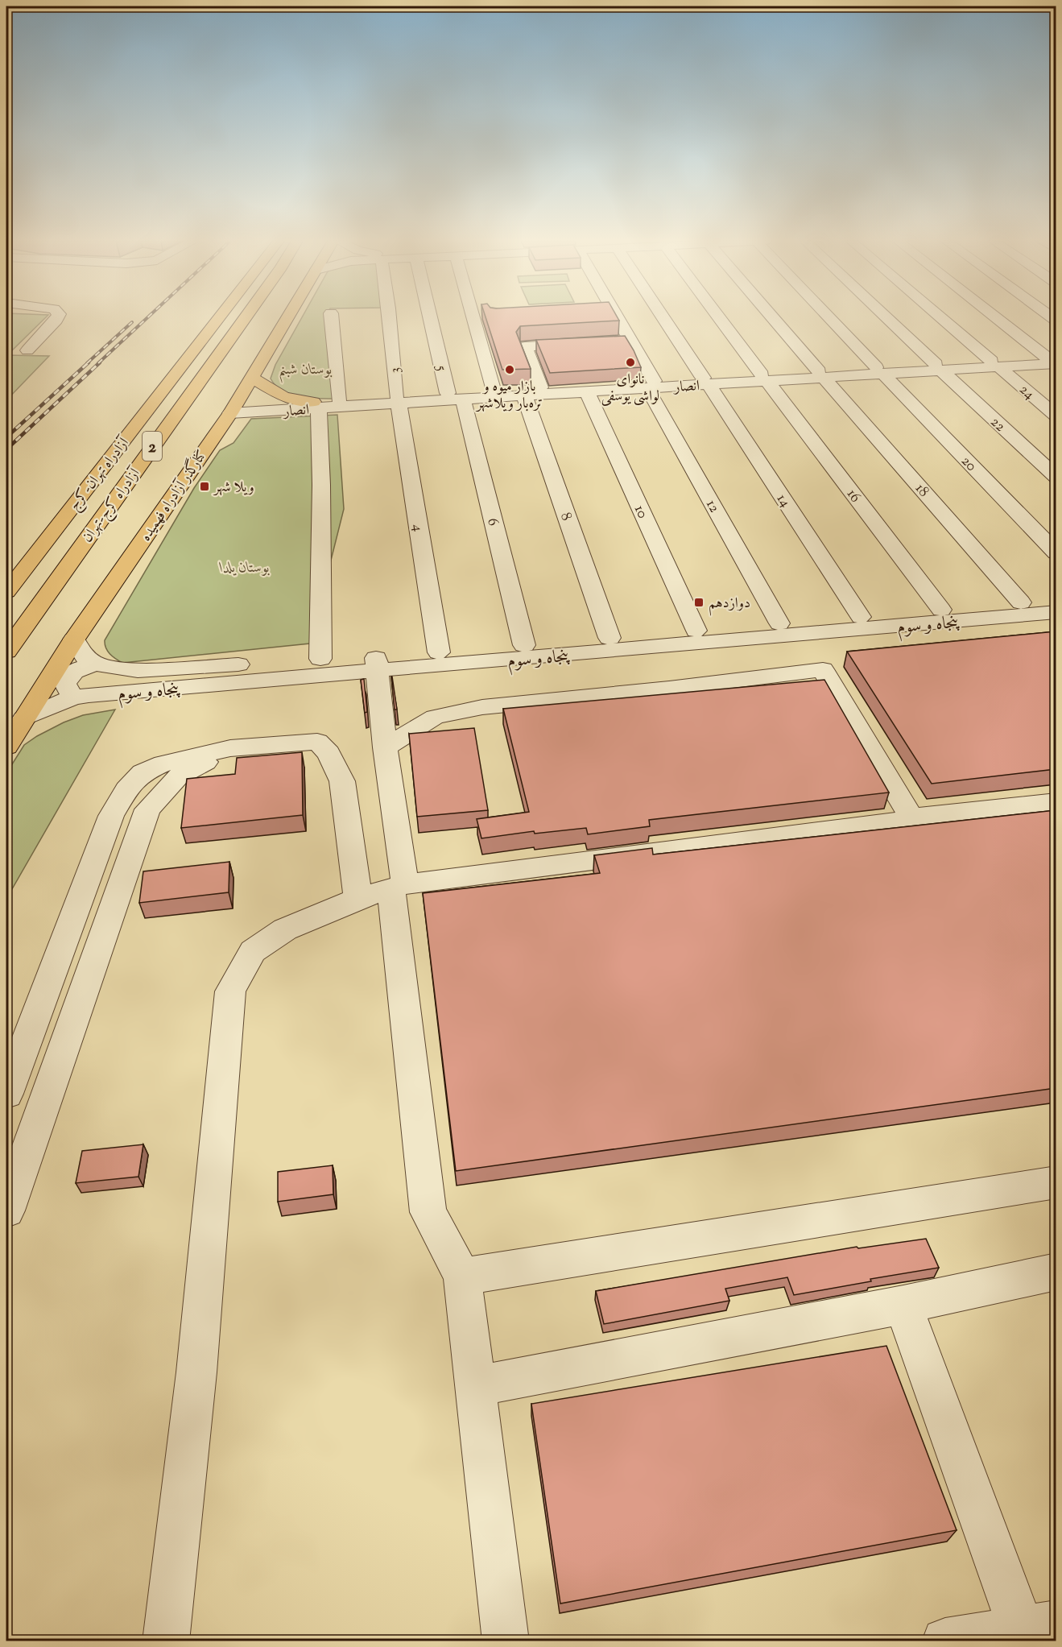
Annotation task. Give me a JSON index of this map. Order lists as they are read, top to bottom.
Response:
{
  "streets": {
    "main road": [
      "2",
      "آزادراه تهران-کرج",
      "کنارگذر آزادراه فهمیده",
      "آزادراه کرج-تهران"
    ],
    "street": [
      "5",
      "3",
      "انصار",
      "24",
      "22",
      "20",
      "18",
      "16",
      "14",
      "12",
      "10",
      "8",
      "6",
      "4",
      "پنجاه و سوم"
    ]
  },
  "crossings": [
    ["5", "انصار"],
    ["5", "6"],
    ["3", "انصار"],
    ["3", "4"],
    ["انصار", "24"],
    ["انصار", "22"],
    ["انصار", "20"],
    ["انصار", "18"],
    ["انصار", "کنارگذر آزادراه فهمیده"],
    ["انصار", "16"],
    ["انصار", "14"],
    ["انصار", "12"],
    ["انصار", "10"],
    ["انصار", "8"],
    ["انصار", "6"],
    ["انصار", "4"],
    ["18", "پنجاه و سوم"],
    ["کنارگذر آزادراه فهمیده", "پنجاه و سوم"],
    ["16", "پنجاه و سوم"],
    ["14", "پنجاه و سوم"],
    ["12", "پنجاه و سوم"],
    ["10", "پنجاه و سوم"],
    ["8", "پنجاه و سوم"],
    ["6", "پنجاه و سوم"],
    ["4", "پنجاه و سوم"]
  ],
  "parks": ["بوستان شبنم", "بوستان یلدا"],
  "places": {
    "other": ["نانوای لواشی یوسفی", "بازار میوه و تره‌بار ویلاشهر"],
    "transit": ["ویلا شهر", "دوازدهم"]
  }
}
